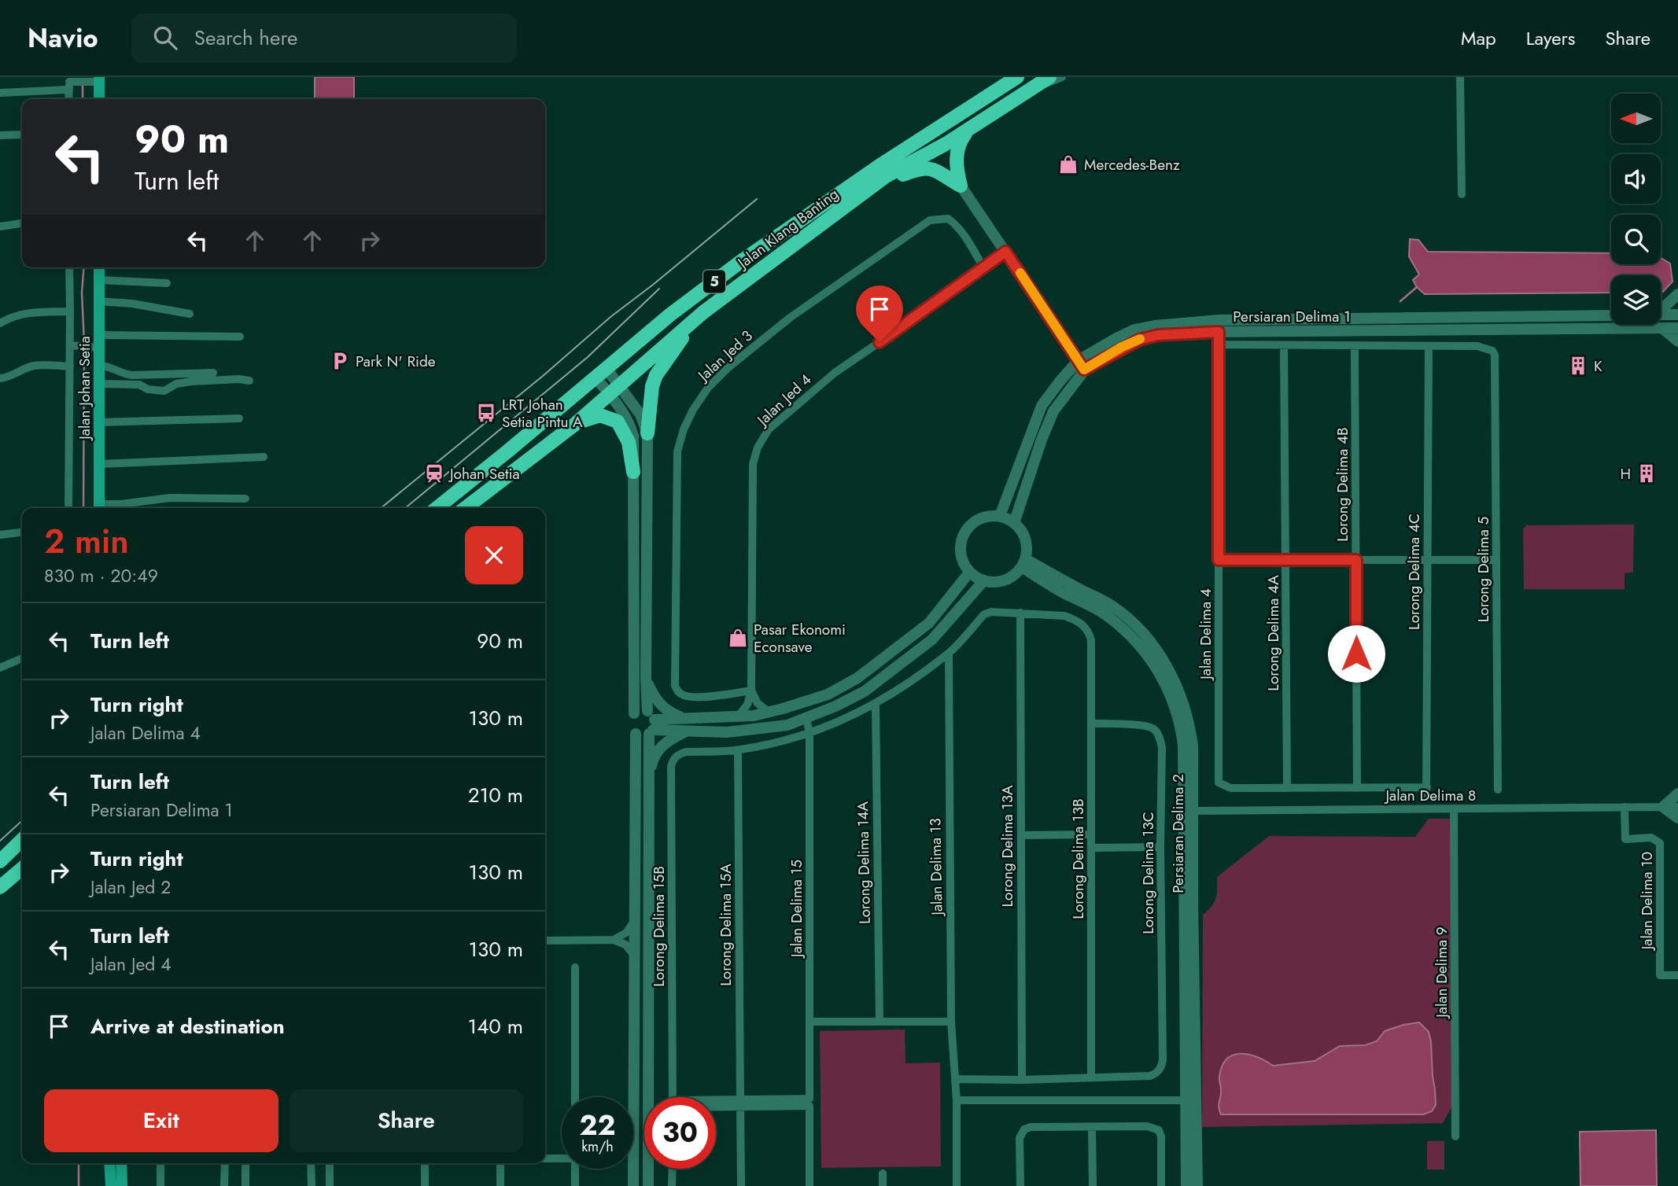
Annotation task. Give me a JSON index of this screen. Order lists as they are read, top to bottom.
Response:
{
  "streets": {
    "highway": ["Jalan Klang Banting", "5"],
    "main road": ["Jalan Johan Setia"],
    "street": [
      "Persiaran Delima 1",
      "Jalan Jed 3",
      "Jalan Jed 4",
      "Lorong Delima 4B",
      "Lorong Delima 5",
      "Lorong Delima 4C",
      "Lorong Delima 4A",
      "Jalan Delima 4",
      "Jalan Delima 8",
      "Persiaran Delima 2",
      "Lorong Delima 13A",
      "Lorong Delima 13B",
      "Lorong Delima 14A",
      "Jalan Delima 13",
      "Lorong Delima 13C",
      "Jalan Delima 10",
      "Jalan Delima 15",
      "Lorong Delima 15A",
      "Lorong Delima 15B",
      "Jalan Delima 9"
    ]
  },
  "crossings": [
    ["Persiaran Delima 1", "Jalan Delima 4"],
    ["Persiaran Delima 1", "Persiaran Delima 2"],
    ["Jalan Jed 3", "Jalan Jed 4"],
    ["Lorong Delima 4B", "Lorong Delima 4C"],
    ["Lorong Delima 5", "Lorong Delima 4C"],
    ["Lorong Delima 4A", "Jalan Delima 4"],
    ["Jalan Delima 8", "Persiaran Delima 2"],
    ["Jalan Delima 8", "Jalan Delima 10"],
    ["Jalan Delima 8", "Jalan Delima 9"],
    ["Lorong Delima 13A", "Lorong Delima 13B"],
    ["Lorong Delima 13B", "Lorong Delima 13C"],
    ["Lorong Delima 15A", "Lorong Delima 15B"]
  ],
  "places": {
    "shop": ["Mercedes-Benz", "Pasar Ekonomi Econsave"],
    "parking": ["Park N' Ride"],
    "building": ["K", "H"],
    "bus stop": ["LRT Johan Setia Pintu A"],
    "station": ["Johan Setia"]
  },
  "north": "left",
  "page": {
    "header": "Navio",
    "search": "Search here",
    "nav": ["Map", "Layers", "Share"],
    "turn": ["90 m", "Turn left"],
    "heading": ["2 min", "830 m · 20:49"],
    "list": [
      {
        "name": "Turn left",
        "value": "90 m"
      },
      {
        "name": "Turn right",
        "note": "Jalan Delima 4",
        "value": "130 m"
      },
      {
        "name": "Turn left",
        "note": "Persiaran Delima 1",
        "value": "210 m"
      },
      {
        "name": "Turn right",
        "note": "Jalan Jed 2",
        "value": "130 m"
      },
      {
        "name": "Turn left",
        "note": "Jalan Jed 4",
        "value": "130 m"
      },
      {
        "name": "Arrive at destination",
        "value": "140 m"
      }
    ],
    "buttons": ["Exit", "Share"],
    "speed": "22 km/h",
    "limit": "30"
  }
}
